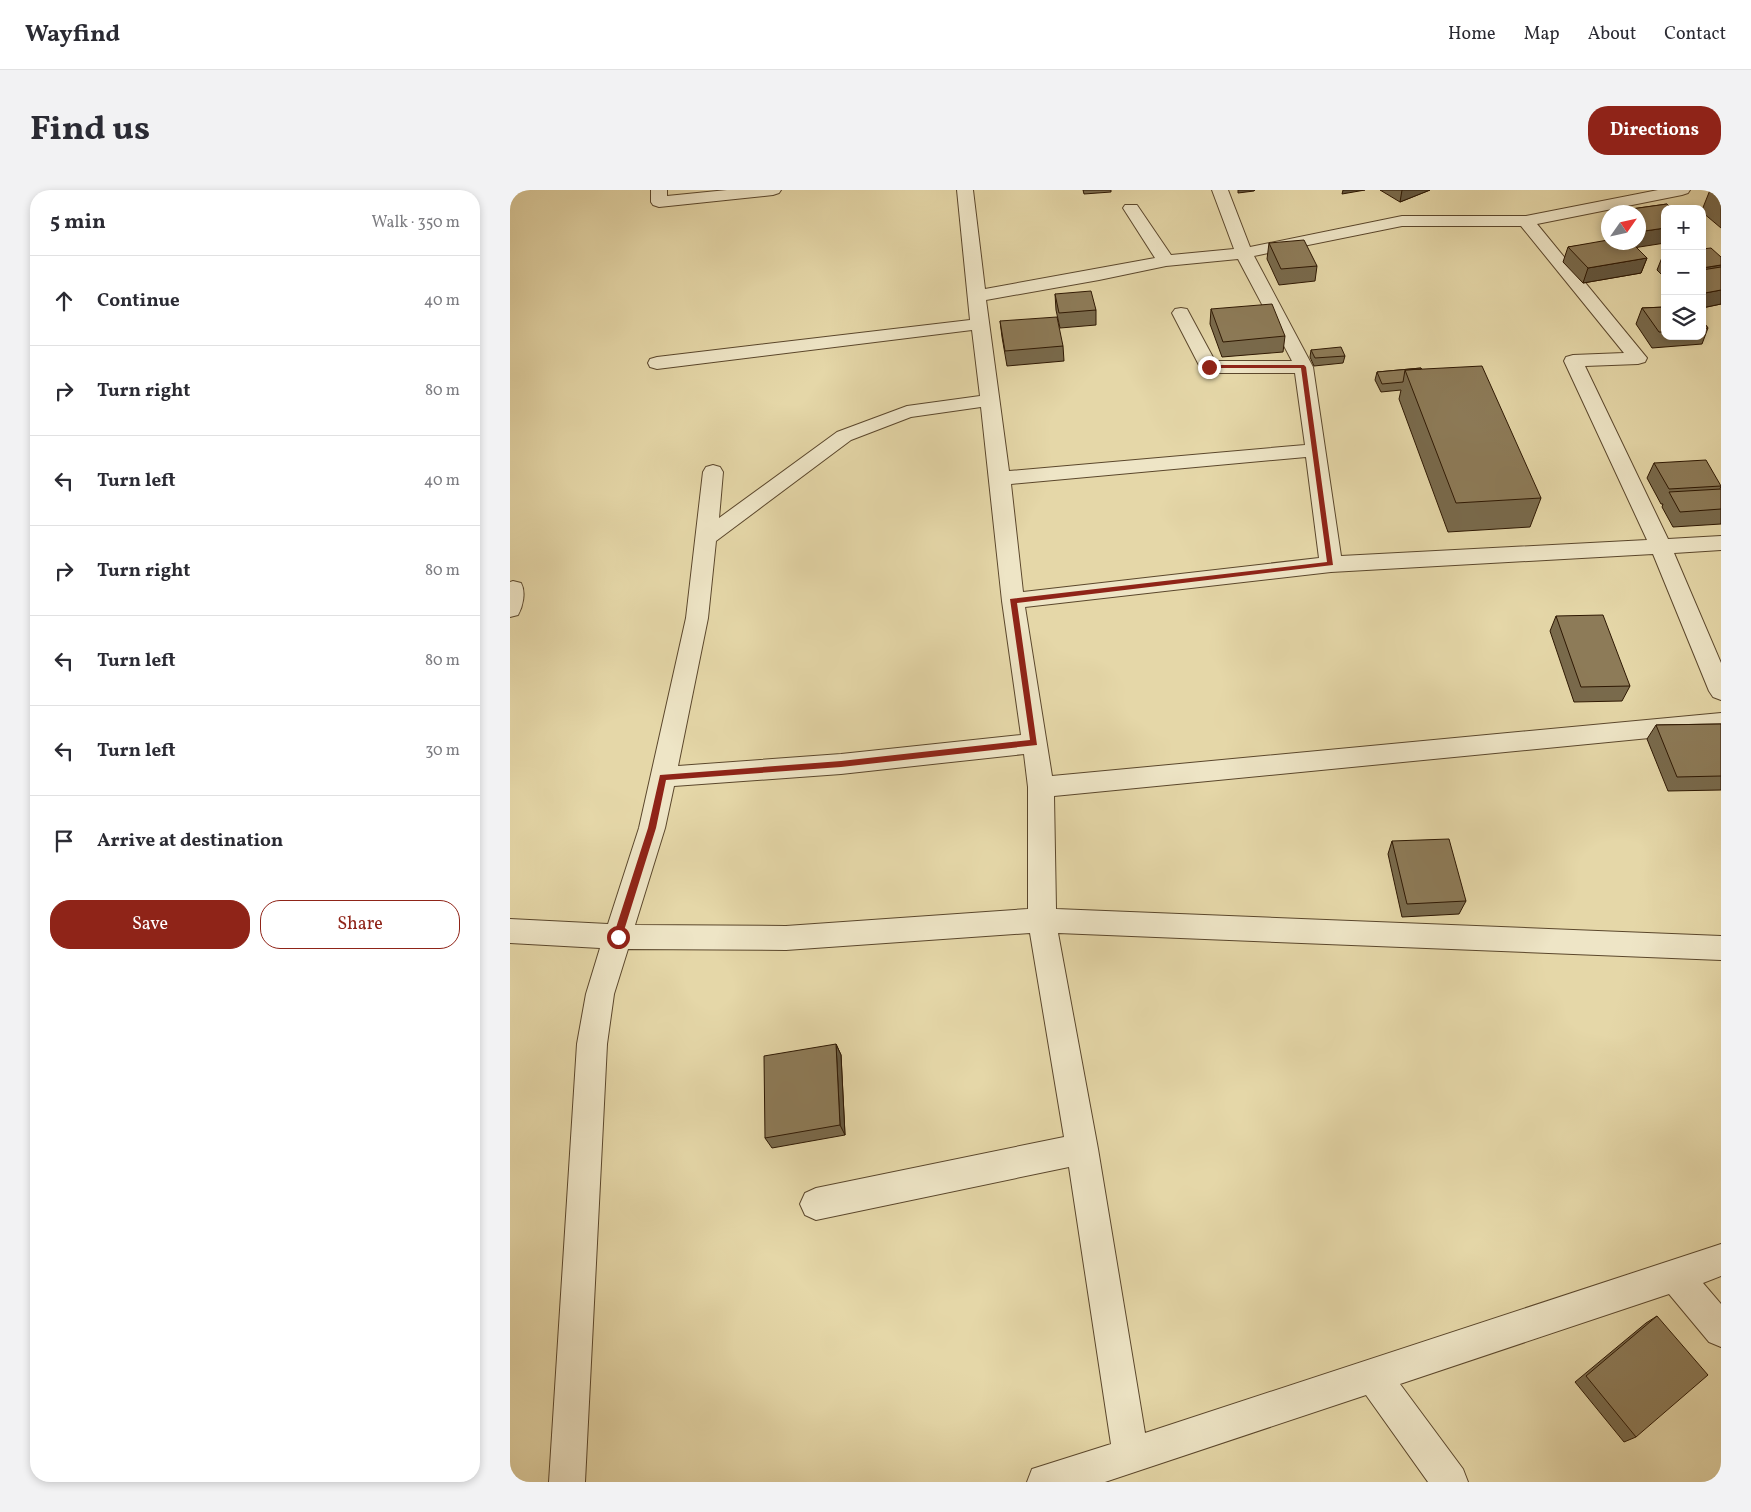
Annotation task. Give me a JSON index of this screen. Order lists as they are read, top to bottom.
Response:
{
  "north": "top right",
  "page": {
    "header": "Wayfind",
    "nav": [
      "Home",
      "Map",
      "About",
      "Contact"
    ],
    "title": "Find us",
    "buttons": [
      "Directions",
      ["Save", "Share"]
    ],
    "heading": ["5 min", "Walk · 350 m"],
    "map_buttons": ["+", "−"],
    "list": [
      ["Continue", "40 m"],
      ["Turn right", "80 m"],
      ["Turn left", "40 m"],
      ["Turn right", "80 m"],
      ["Turn left", "80 m"],
      ["Turn left", "30 m"],
      "Arrive at destination"
    ]
  }
}
